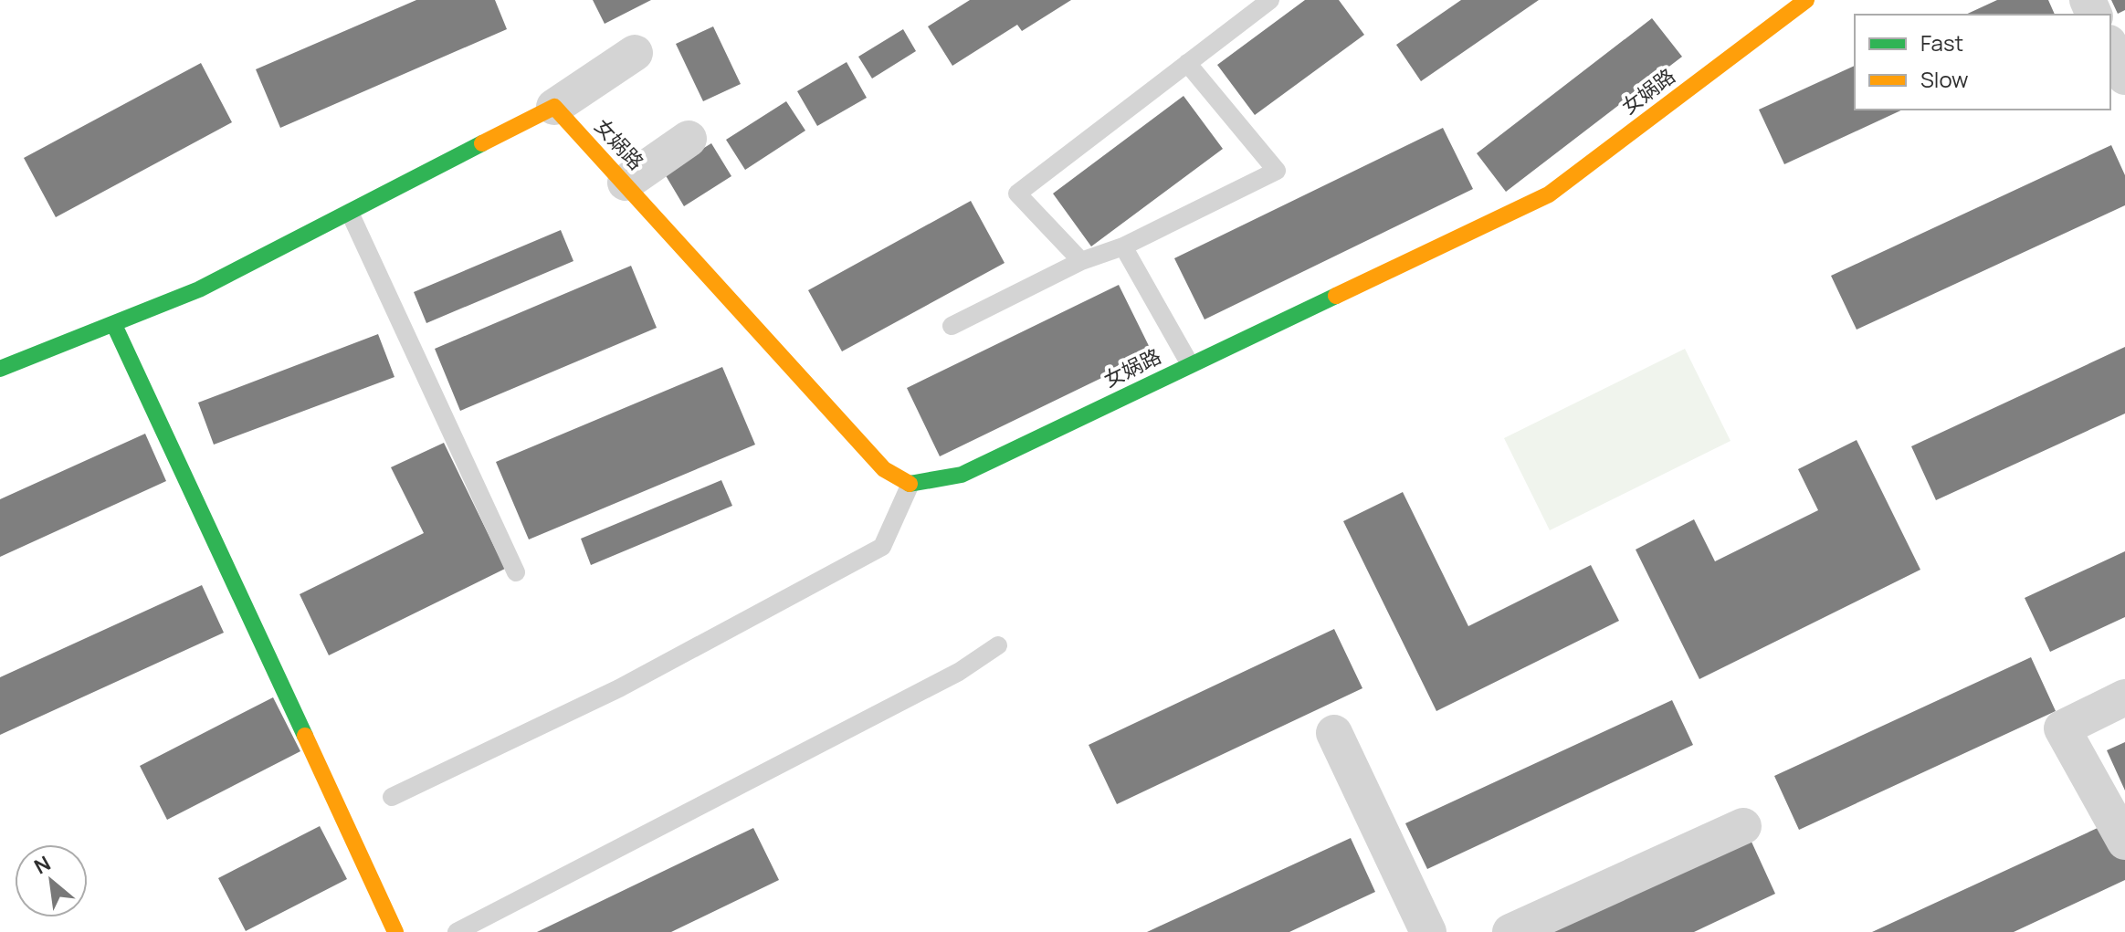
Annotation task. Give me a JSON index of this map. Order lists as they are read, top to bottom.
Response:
{
  "streets": {
    "street": ["女娲路"]
  },
  "legend": ["Fast", "Slow"],
  "north": "top left"
}
